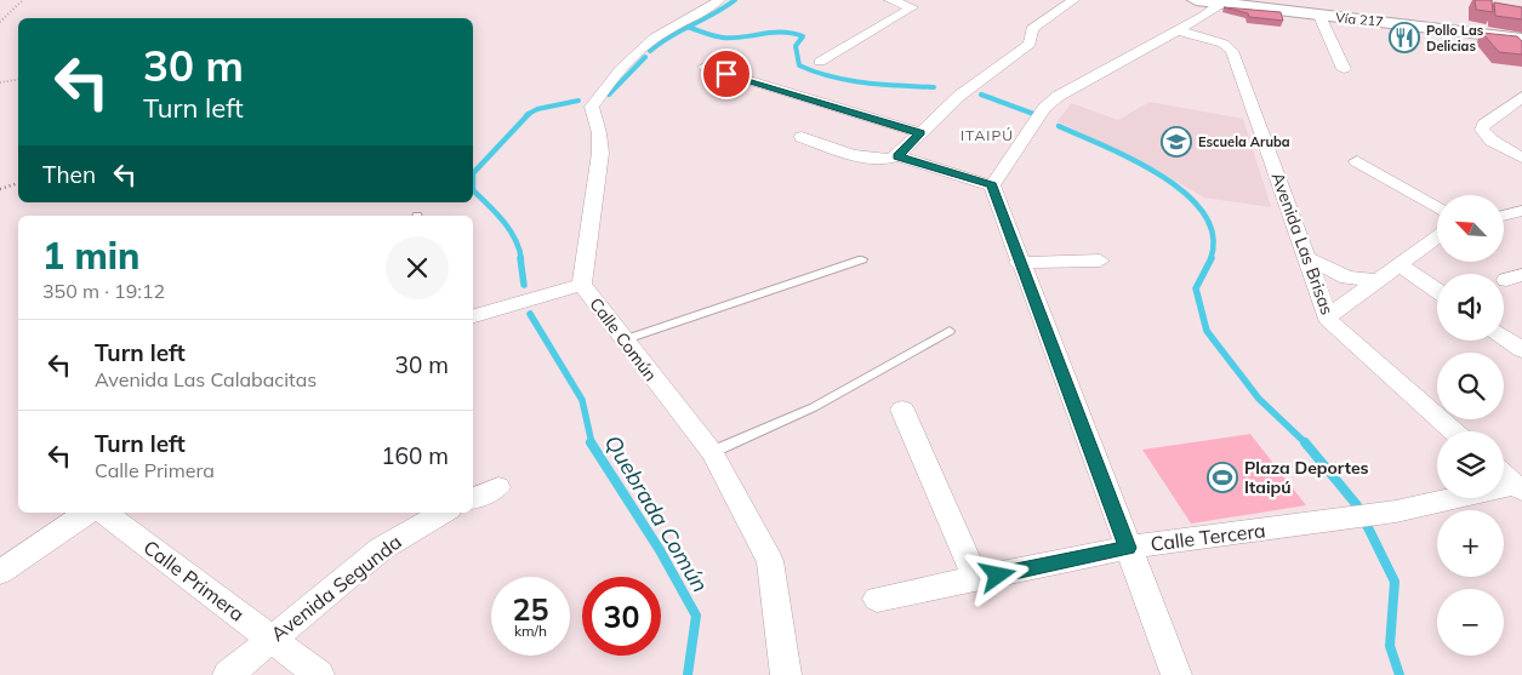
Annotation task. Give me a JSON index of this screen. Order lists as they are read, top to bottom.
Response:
{
  "streets": {
    "main road": ["Vía 217"],
    "street": [
      "Avenida Las Brisas",
      "Calle Común",
      "Calle Tercera",
      "Calle Primera",
      "Avenida Segunda"
    ]
  },
  "crossings": [
    ["Calle Primera", "Avenida Segunda"]
  ],
  "districts": ["ITAIPÚ"],
  "water": ["Quebrada Común"],
  "places": {
    "restaurant": ["Pollo Las Delicias"],
    "school or university": ["Escuela Aruba"],
    "sports": ["Plaza Deportes Itaipú"]
  },
  "north": "top left",
  "page": {
    "turn": ["30 m", "Turn left"],
    "then": "Then",
    "map_buttons": ["+", "−"],
    "heading": ["1 min", "350 m · 19:12"],
    "list": [
      {
        "name": "Turn left",
        "note": "Avenida Las Calabacitas",
        "value": "30 m"
      },
      {
        "name": "Turn left",
        "note": "Calle Primera",
        "value": "160 m"
      }
    ],
    "speed": "25 km/h",
    "limit": "30"
  }
}
